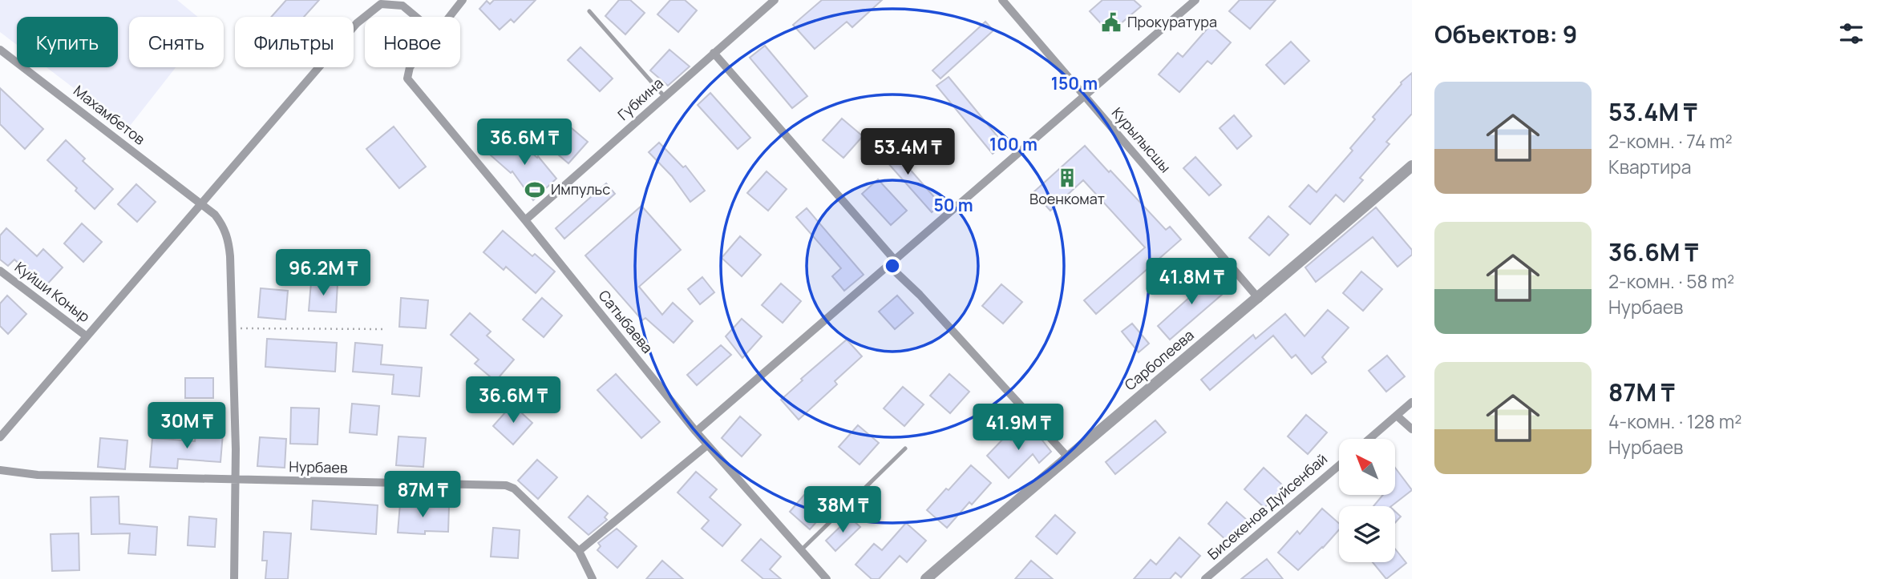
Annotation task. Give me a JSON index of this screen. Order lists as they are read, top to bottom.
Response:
{
  "streets": {
    "street": [
      "Губкина",
      "Махамбетов",
      "Курылысшы",
      "Куйши Коныр",
      "Сатыбаева",
      "Сарбопеева",
      "Нурбаев",
      "Бисекенов Дуйсенбай"
    ]
  },
  "crossings": [
    ["Губкина", "Сатыбаева"],
    ["Махамбетов", "Нурбаев"],
    ["Курылысшы", "Сарбопеева"]
  ],
  "places": {
    "public building": ["Прокуратура"],
    "building": ["Военкомат"],
    "sports": ["Импульс"]
  },
  "north": "top left",
  "page": {
    "heading": "Объектов: 9",
    "chip": [
      "Купить",
      "Снять",
      "Фильтры",
      "Новое"
    ],
    "list": [
      {
        "name": "53.4M ₸",
        "note": "2-комн. · 74 m² · Квартира"
      },
      {
        "name": "36.6M ₸",
        "note": "2-комн. · 58 m² · Нурбаев"
      },
      {
        "name": "87M ₸",
        "note": "4-комн. · 128 m² · Нурбаев"
      }
    ],
    "price": [
      "36.6M ₸",
      "53.4M ₸",
      "96.2M ₸",
      "41.8M ₸",
      "36.6M ₸",
      "30M ₸",
      "41.9M ₸",
      "87M ₸",
      "38M ₸"
    ]
  },
  "rings": ["150 m", "100 m", "50 m"]
}
